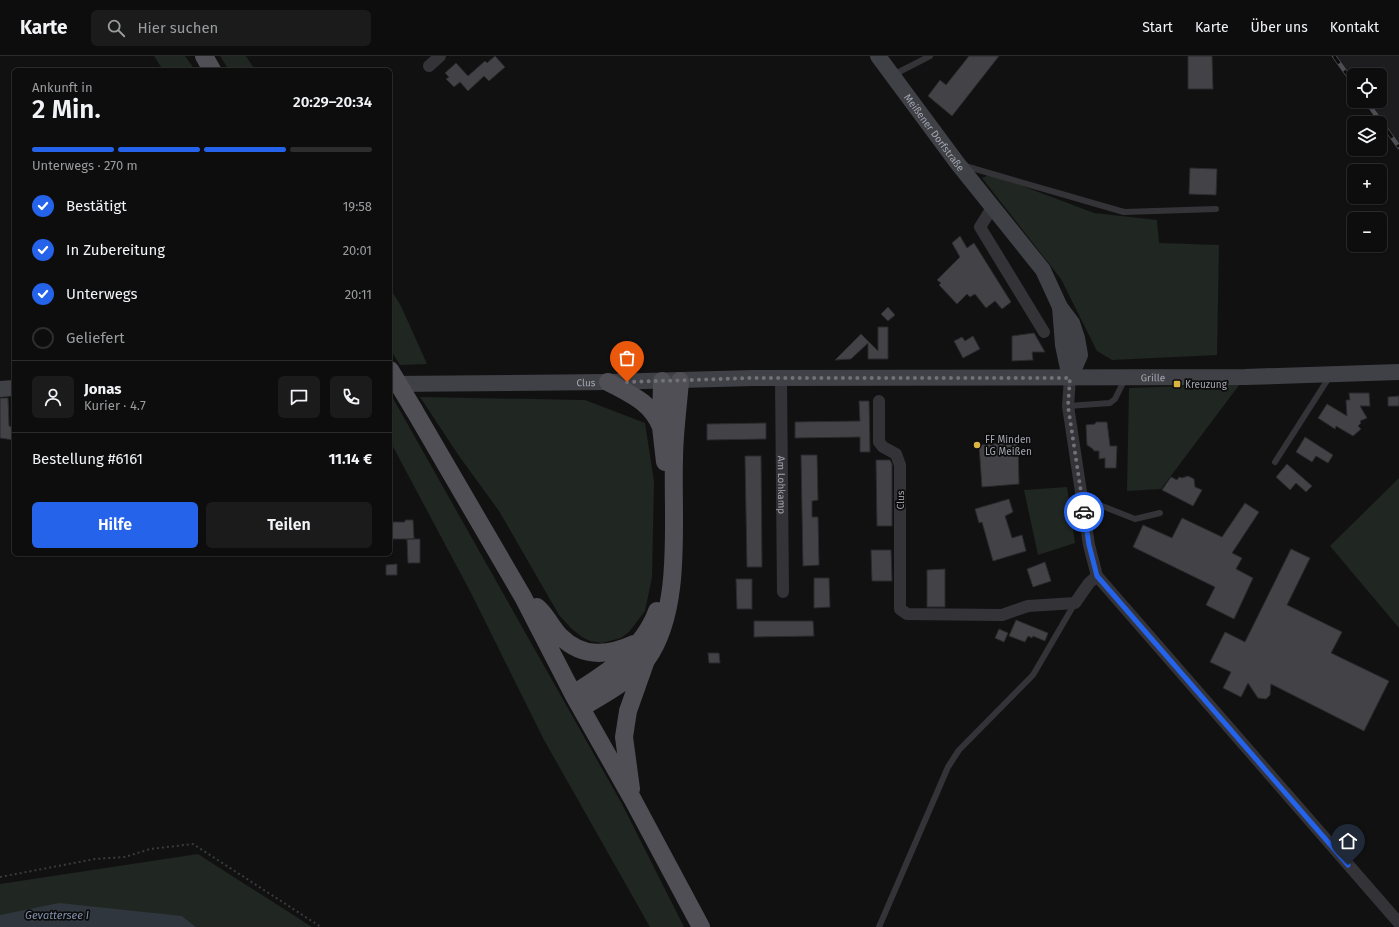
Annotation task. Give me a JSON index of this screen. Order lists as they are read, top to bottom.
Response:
{
  "streets": {
    "main road": ["Meißener Dorfstraße", "Grille", "Clus"],
    "street": ["Am Lohkamp"]
  },
  "crossings": [
    ["Meißener Dorfstraße", "Grille"],
    ["Meißener Dorfstraße", "Clus"],
    ["Grille", "Clus"],
    ["Clus", "Am Lohkamp"]
  ],
  "water": ["Gevattersee I"],
  "places": {
    "transit": ["Kreuzung"],
    "other": ["FF Minden LG Meißen"]
  },
  "page": {
    "header": "Karte",
    "search": "Hier suchen",
    "nav": [
      "Start",
      "Karte",
      "Über uns",
      "Kontakt"
    ],
    "map_buttons": ["+", "−"],
    "heading": ["2 Min.", "Ankunft in", "20:29–20:34"],
    "panel": [
      "Jonas",
      "Kurier · 4.7",
      "Bestellung #6161",
      "11.14 €"
    ],
    "bar": "Unterwegs · 270 m",
    "list": [
      ["Bestätigt", "19:58"],
      ["In Zubereitung", "20:01"],
      ["Unterwegs", "20:11"],
      "Geliefert"
    ],
    "buttons": ["Hilfe", "Teilen"]
  }
}
